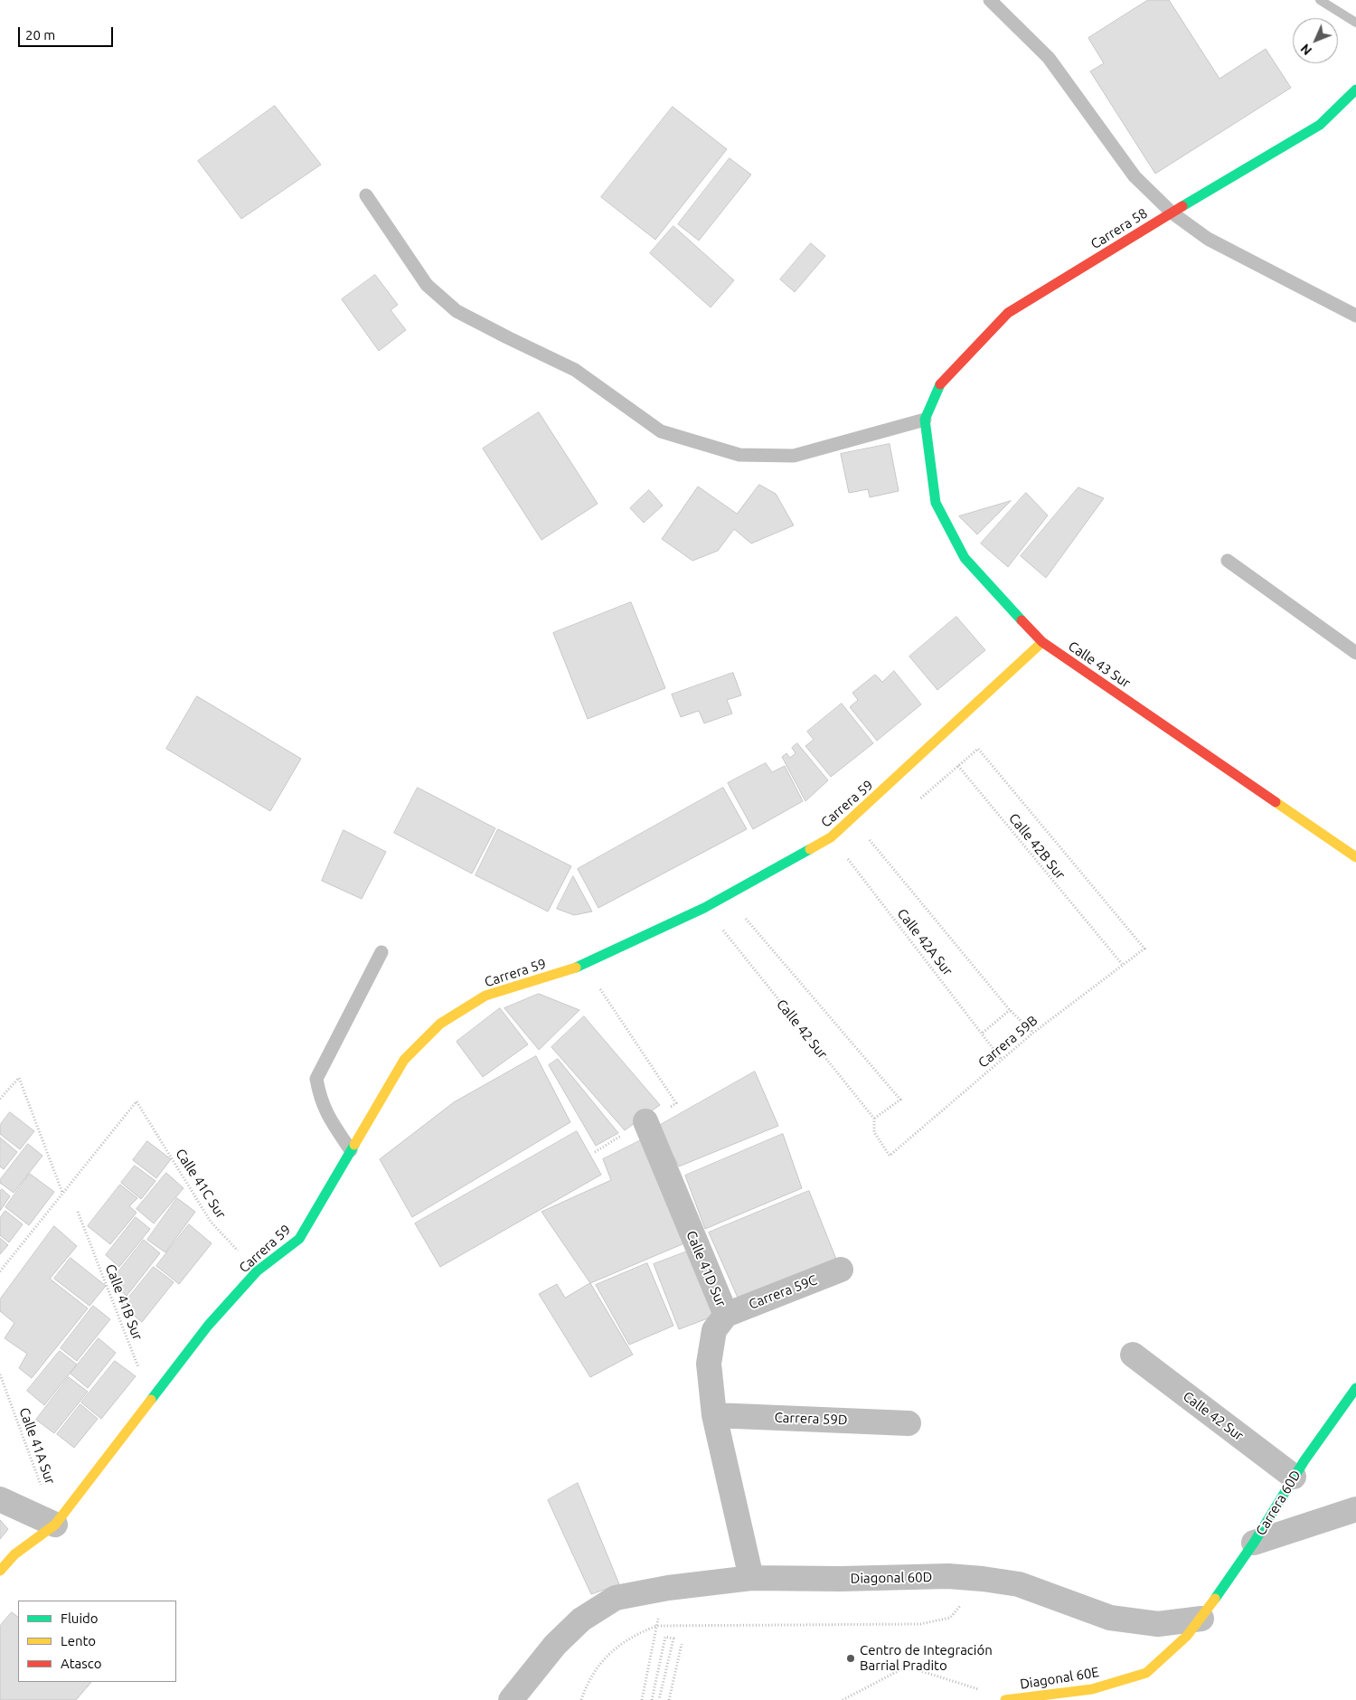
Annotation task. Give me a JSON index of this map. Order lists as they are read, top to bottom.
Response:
{
  "streets": {
    "main road": [
      "Carrera 58",
      "Calle 43 Sur",
      "Carrera 59",
      "Carrera 60D",
      "Diagonal 60E"
    ],
    "street": [
      "Calle 42 Sur",
      "Calle 41D Sur",
      "Carrera 59C",
      "Carrera 59D",
      "Diagonal 60D"
    ],
    "path": [
      "Calle 42B Sur",
      "Calle 42A Sur",
      "Carrera 59B",
      "Calle 41C Sur",
      "Calle 41B Sur",
      "Calle 41A Sur"
    ]
  },
  "crossings": [
    ["Carrera 58", "Calle 43 Sur"],
    ["Calle 43 Sur", "Carrera 59"],
    ["Carrera 59", "Calle 42B Sur"],
    ["Carrera 59", "Calle 42A Sur"],
    ["Carrera 59", "Calle 42 Sur"],
    ["Carrera 59", "Calle 41C Sur"],
    ["Carrera 59", "Calle 41B Sur"],
    ["Carrera 59", "Calle 41A Sur"],
    ["Calle 42B Sur", "Carrera 59B"],
    ["Calle 42A Sur", "Carrera 59B"],
    ["Calle 42 Sur", "Carrera 59B"],
    ["Calle 42 Sur", "Carrera 60D"],
    ["Calle 41D Sur", "Carrera 59C"],
    ["Calle 41D Sur", "Carrera 59D"],
    ["Calle 41D Sur", "Diagonal 60D"],
    ["Carrera 60D", "Diagonal 60D"],
    ["Carrera 60D", "Diagonal 60E"],
    ["Diagonal 60D", "Diagonal 60E"]
  ],
  "places": ["Centro de Integración Barrial Pradito"],
  "legend": ["Fluido", "Lento", "Atasco"],
  "scale_bar": "20 m",
  "north": "bottom left"
}
